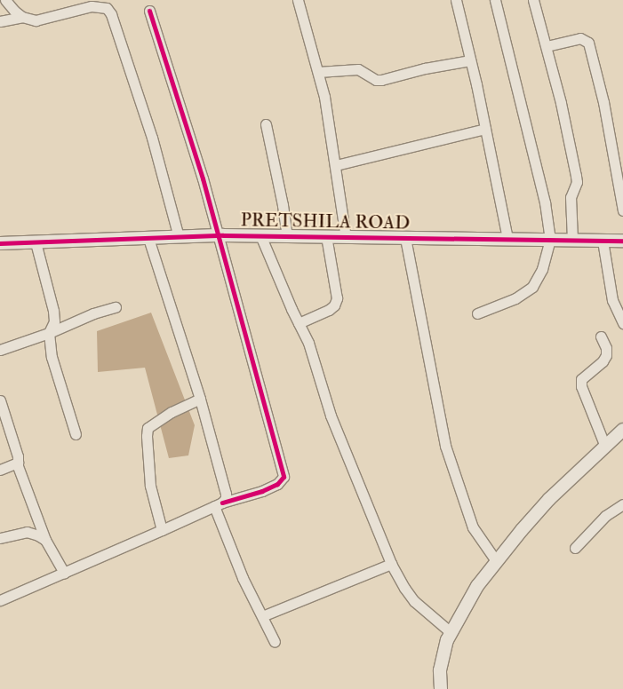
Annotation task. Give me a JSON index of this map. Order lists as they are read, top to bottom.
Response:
{
  "streets": {
    "street": ["PRETSHILA ROAD"]
  }
}
